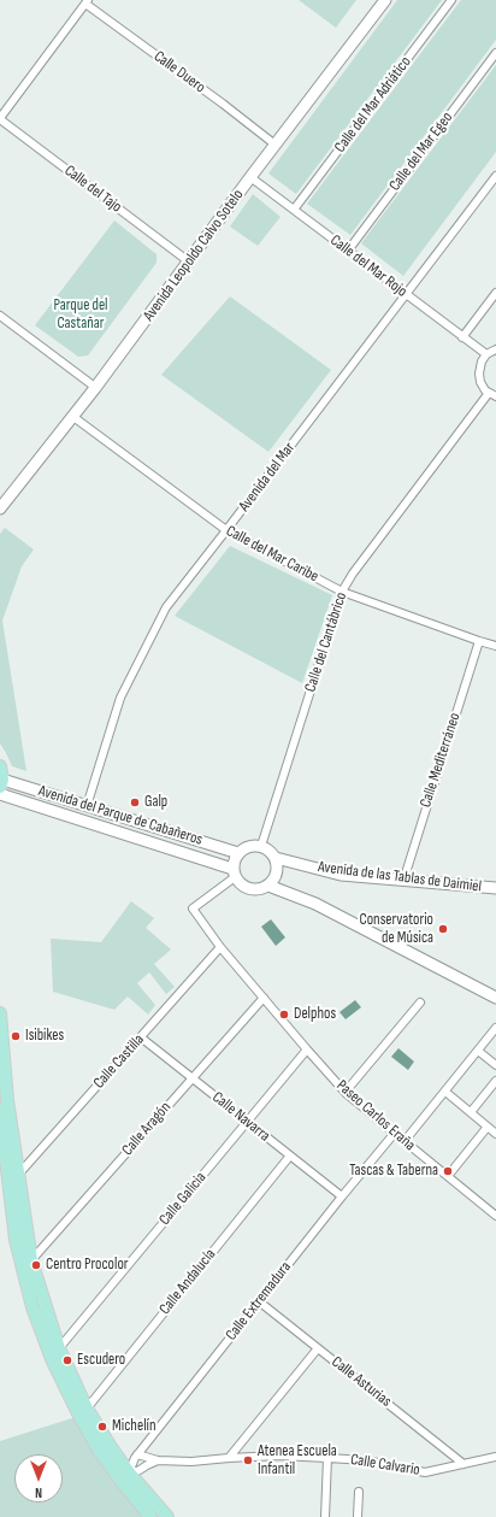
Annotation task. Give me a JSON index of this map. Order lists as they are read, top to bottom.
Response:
{
  "streets": {
    "main road": ["Avenida Leopoldo Calvo Sotelo", "Avenida del Parque de Cabañeros", "Avenida de las Tablas de Daimiel"],
    "street": [
      "Calle Duero",
      "Calle del Mar Adriático",
      "Calle del Mar Egeo",
      "Calle del Tajo",
      "Calle del Mar Rojo",
      "Avenida del Mar",
      "Calle del Mar Caribe",
      "Calle del Cantábrico",
      "Calle Mediterráneo",
      "Calle Castilla",
      "Paseo Carlos Eraña",
      "Calle Navarra",
      "Calle Aragón",
      "Calle Galicia",
      "Calle Andalucía",
      "Calle Extremadura",
      "Calle Asturias",
      "Calle Calvario"
    ]
  },
  "crossings": [
    ["Calle Duero", "Avenida Leopoldo Calvo Sotelo"],
    ["Calle del Mar Adriático", "Calle del Mar Rojo"],
    ["Calle del Mar Egeo", "Calle del Mar Rojo"],
    ["Calle del Tajo", "Avenida Leopoldo Calvo Sotelo"],
    ["Avenida Leopoldo Calvo Sotelo", "Calle del Mar Rojo"],
    ["Avenida Leopoldo Calvo Sotelo", "Calle del Mar Caribe"],
    ["Calle del Mar Rojo", "Avenida del Mar"],
    ["Avenida del Mar", "Calle del Mar Caribe"],
    ["Avenida del Mar", "Avenida del Parque de Cabañeros"],
    ["Calle del Mar Caribe", "Calle del Cantábrico"],
    ["Calle del Mar Caribe", "Calle Mediterráneo"],
    ["Calle del Cantábrico", "Avenida del Parque de Cabañeros"],
    ["Calle del Cantábrico", "Avenida de las Tablas de Daimiel"],
    ["Calle del Cantábrico", "Paseo Carlos Eraña"],
    ["Calle Mediterráneo", "Avenida de las Tablas de Daimiel"],
    ["Avenida del Parque de Cabañeros", "Avenida de las Tablas de Daimiel"],
    ["Avenida del Parque de Cabañeros", "Paseo Carlos Eraña"],
    ["Avenida de las Tablas de Daimiel", "Paseo Carlos Eraña"],
    ["Calle Castilla", "Paseo Carlos Eraña"],
    ["Calle Castilla", "Calle Navarra"],
    ["Paseo Carlos Eraña", "Calle Aragón"],
    ["Paseo Carlos Eraña", "Calle Galicia"],
    ["Paseo Carlos Eraña", "Calle Extremadura"],
    ["Calle Navarra", "Calle Aragón"],
    ["Calle Navarra", "Calle Galicia"],
    ["Calle Navarra", "Calle Andalucía"],
    ["Calle Navarra", "Calle Extremadura"],
    ["Calle Extremadura", "Calle Asturias"],
    ["Calle Extremadura", "Calle Calvario"],
    ["Calle Asturias", "Calle Calvario"]
  ],
  "parks": ["Parque del Castañar"],
  "places": [
    "Galp",
    "Conservatorio de Música",
    "Delphos",
    "Isibikes",
    "Tascas & Taberna",
    "Centro Procolor",
    "Escudero",
    "Michelín",
    "Atenea Escuela Infantil"
  ],
  "north": "bottom"
}
